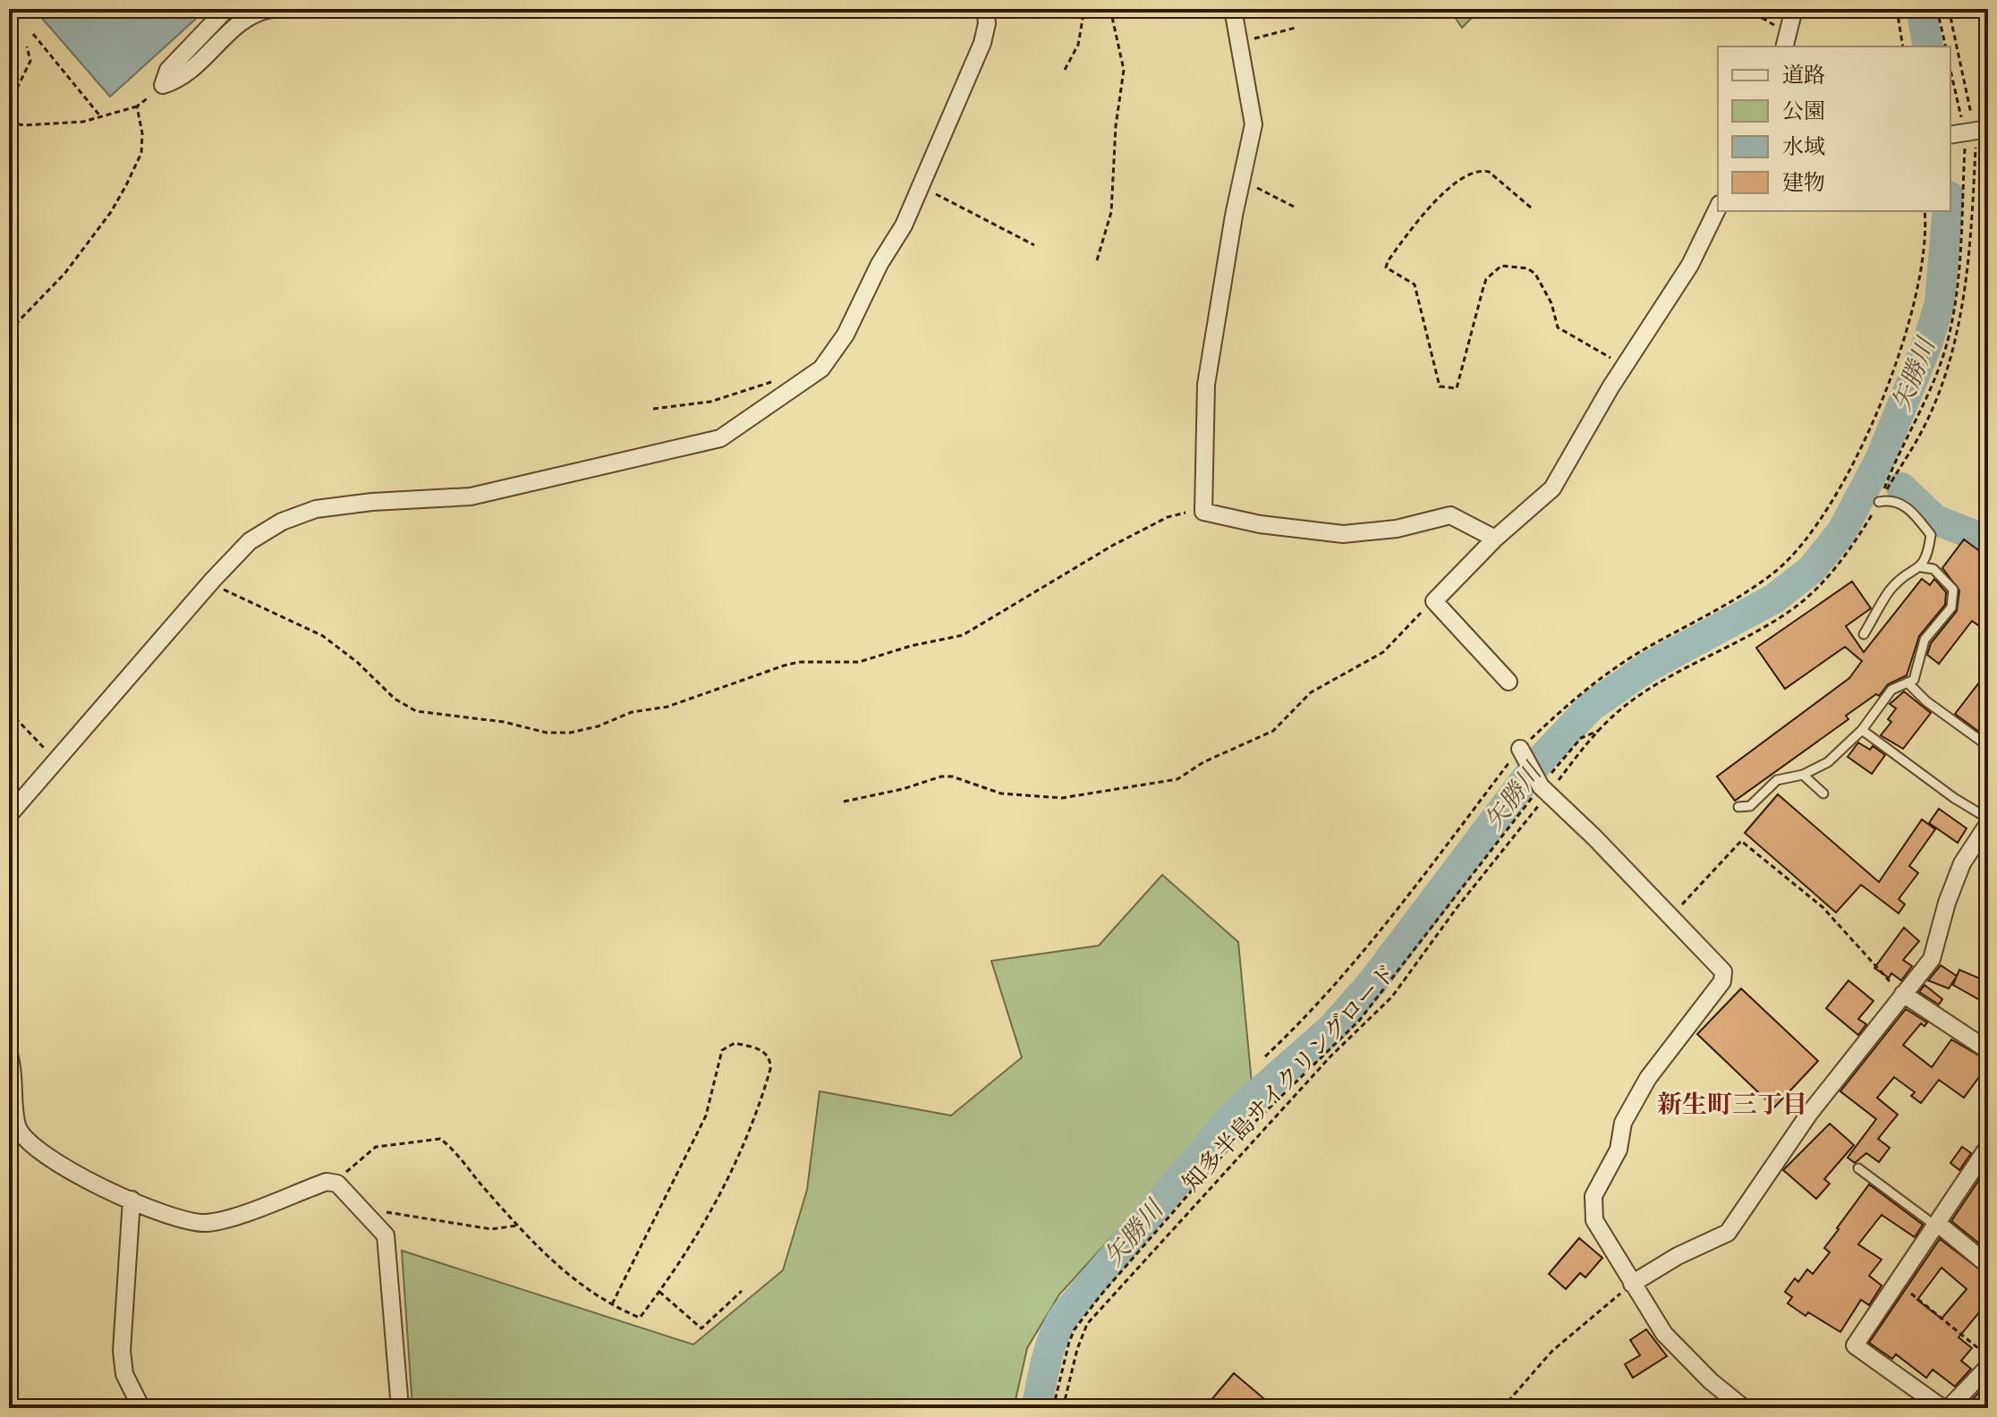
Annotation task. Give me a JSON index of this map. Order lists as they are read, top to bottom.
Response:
{
  "streets": {
    "path": ["知多半島サイクリングロード"]
  },
  "districts": ["新生町三丁目"],
  "water": ["矢勝川"],
  "legend": [
    "道路",
    "公園",
    "水域",
    "建物"
  ]
}
